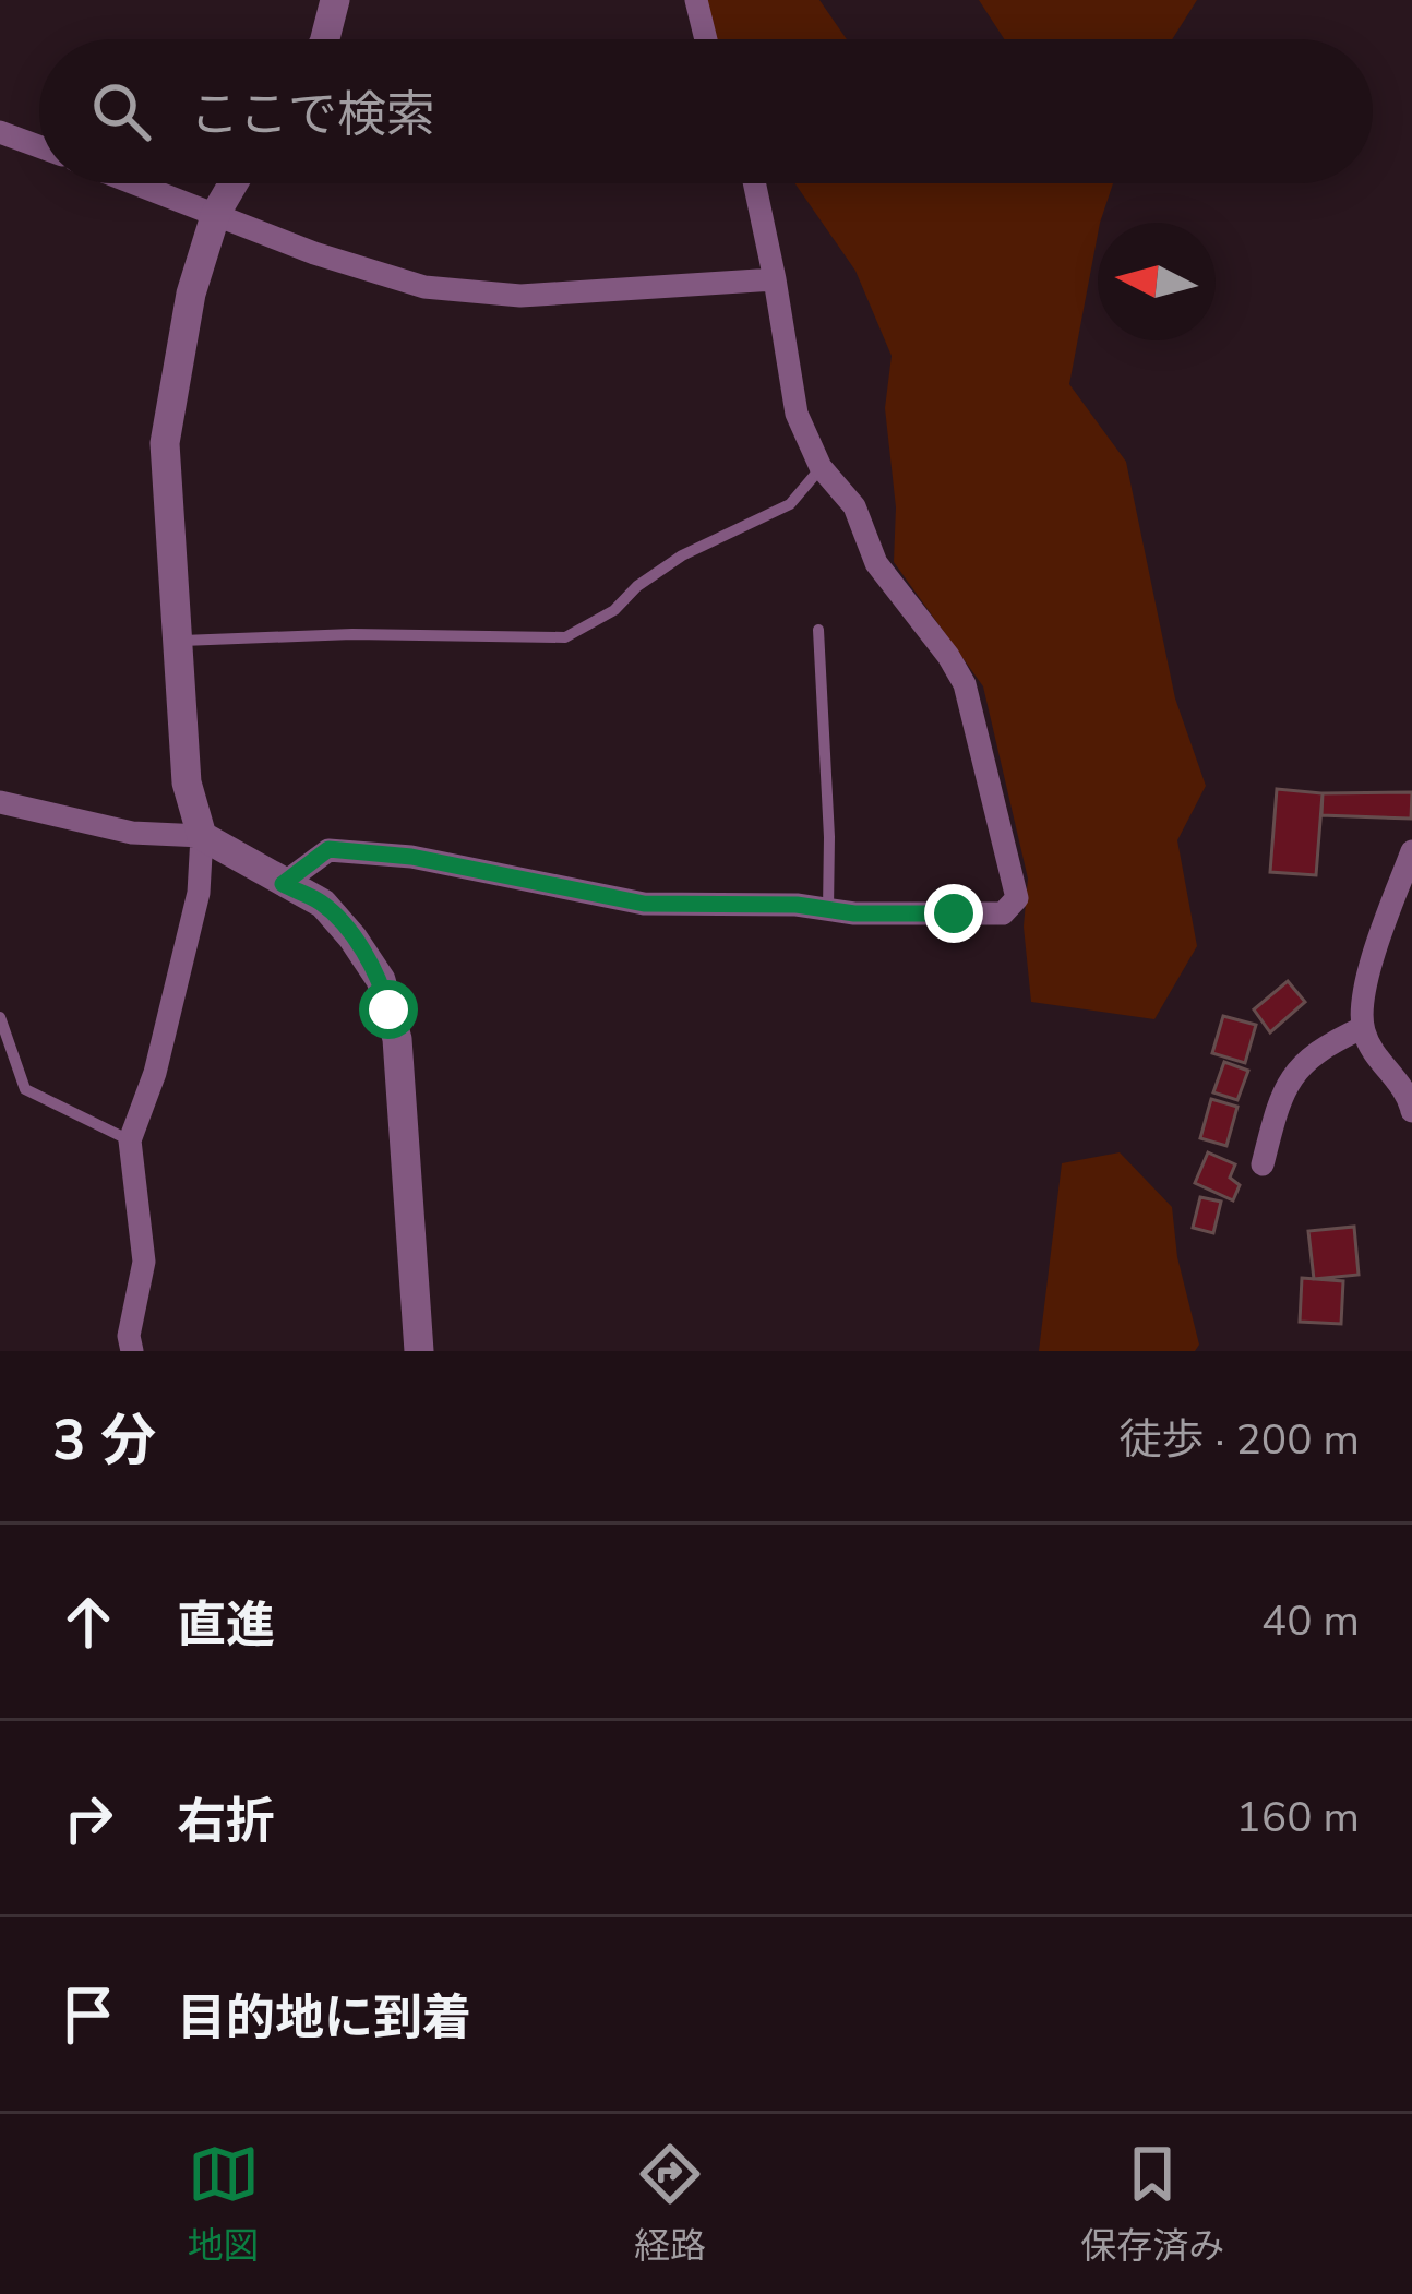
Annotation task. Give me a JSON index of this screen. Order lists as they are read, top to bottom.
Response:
{
  "north": "left",
  "page": {
    "search": "ここで検索",
    "heading": ["3 分", "徒歩 · 200 m"],
    "list": [
      ["直進", "40 m"],
      ["右折", "160 m"],
      "目的地に到着"
    ],
    "nav": ["地図", "経路", "保存済み"]
  }
}
